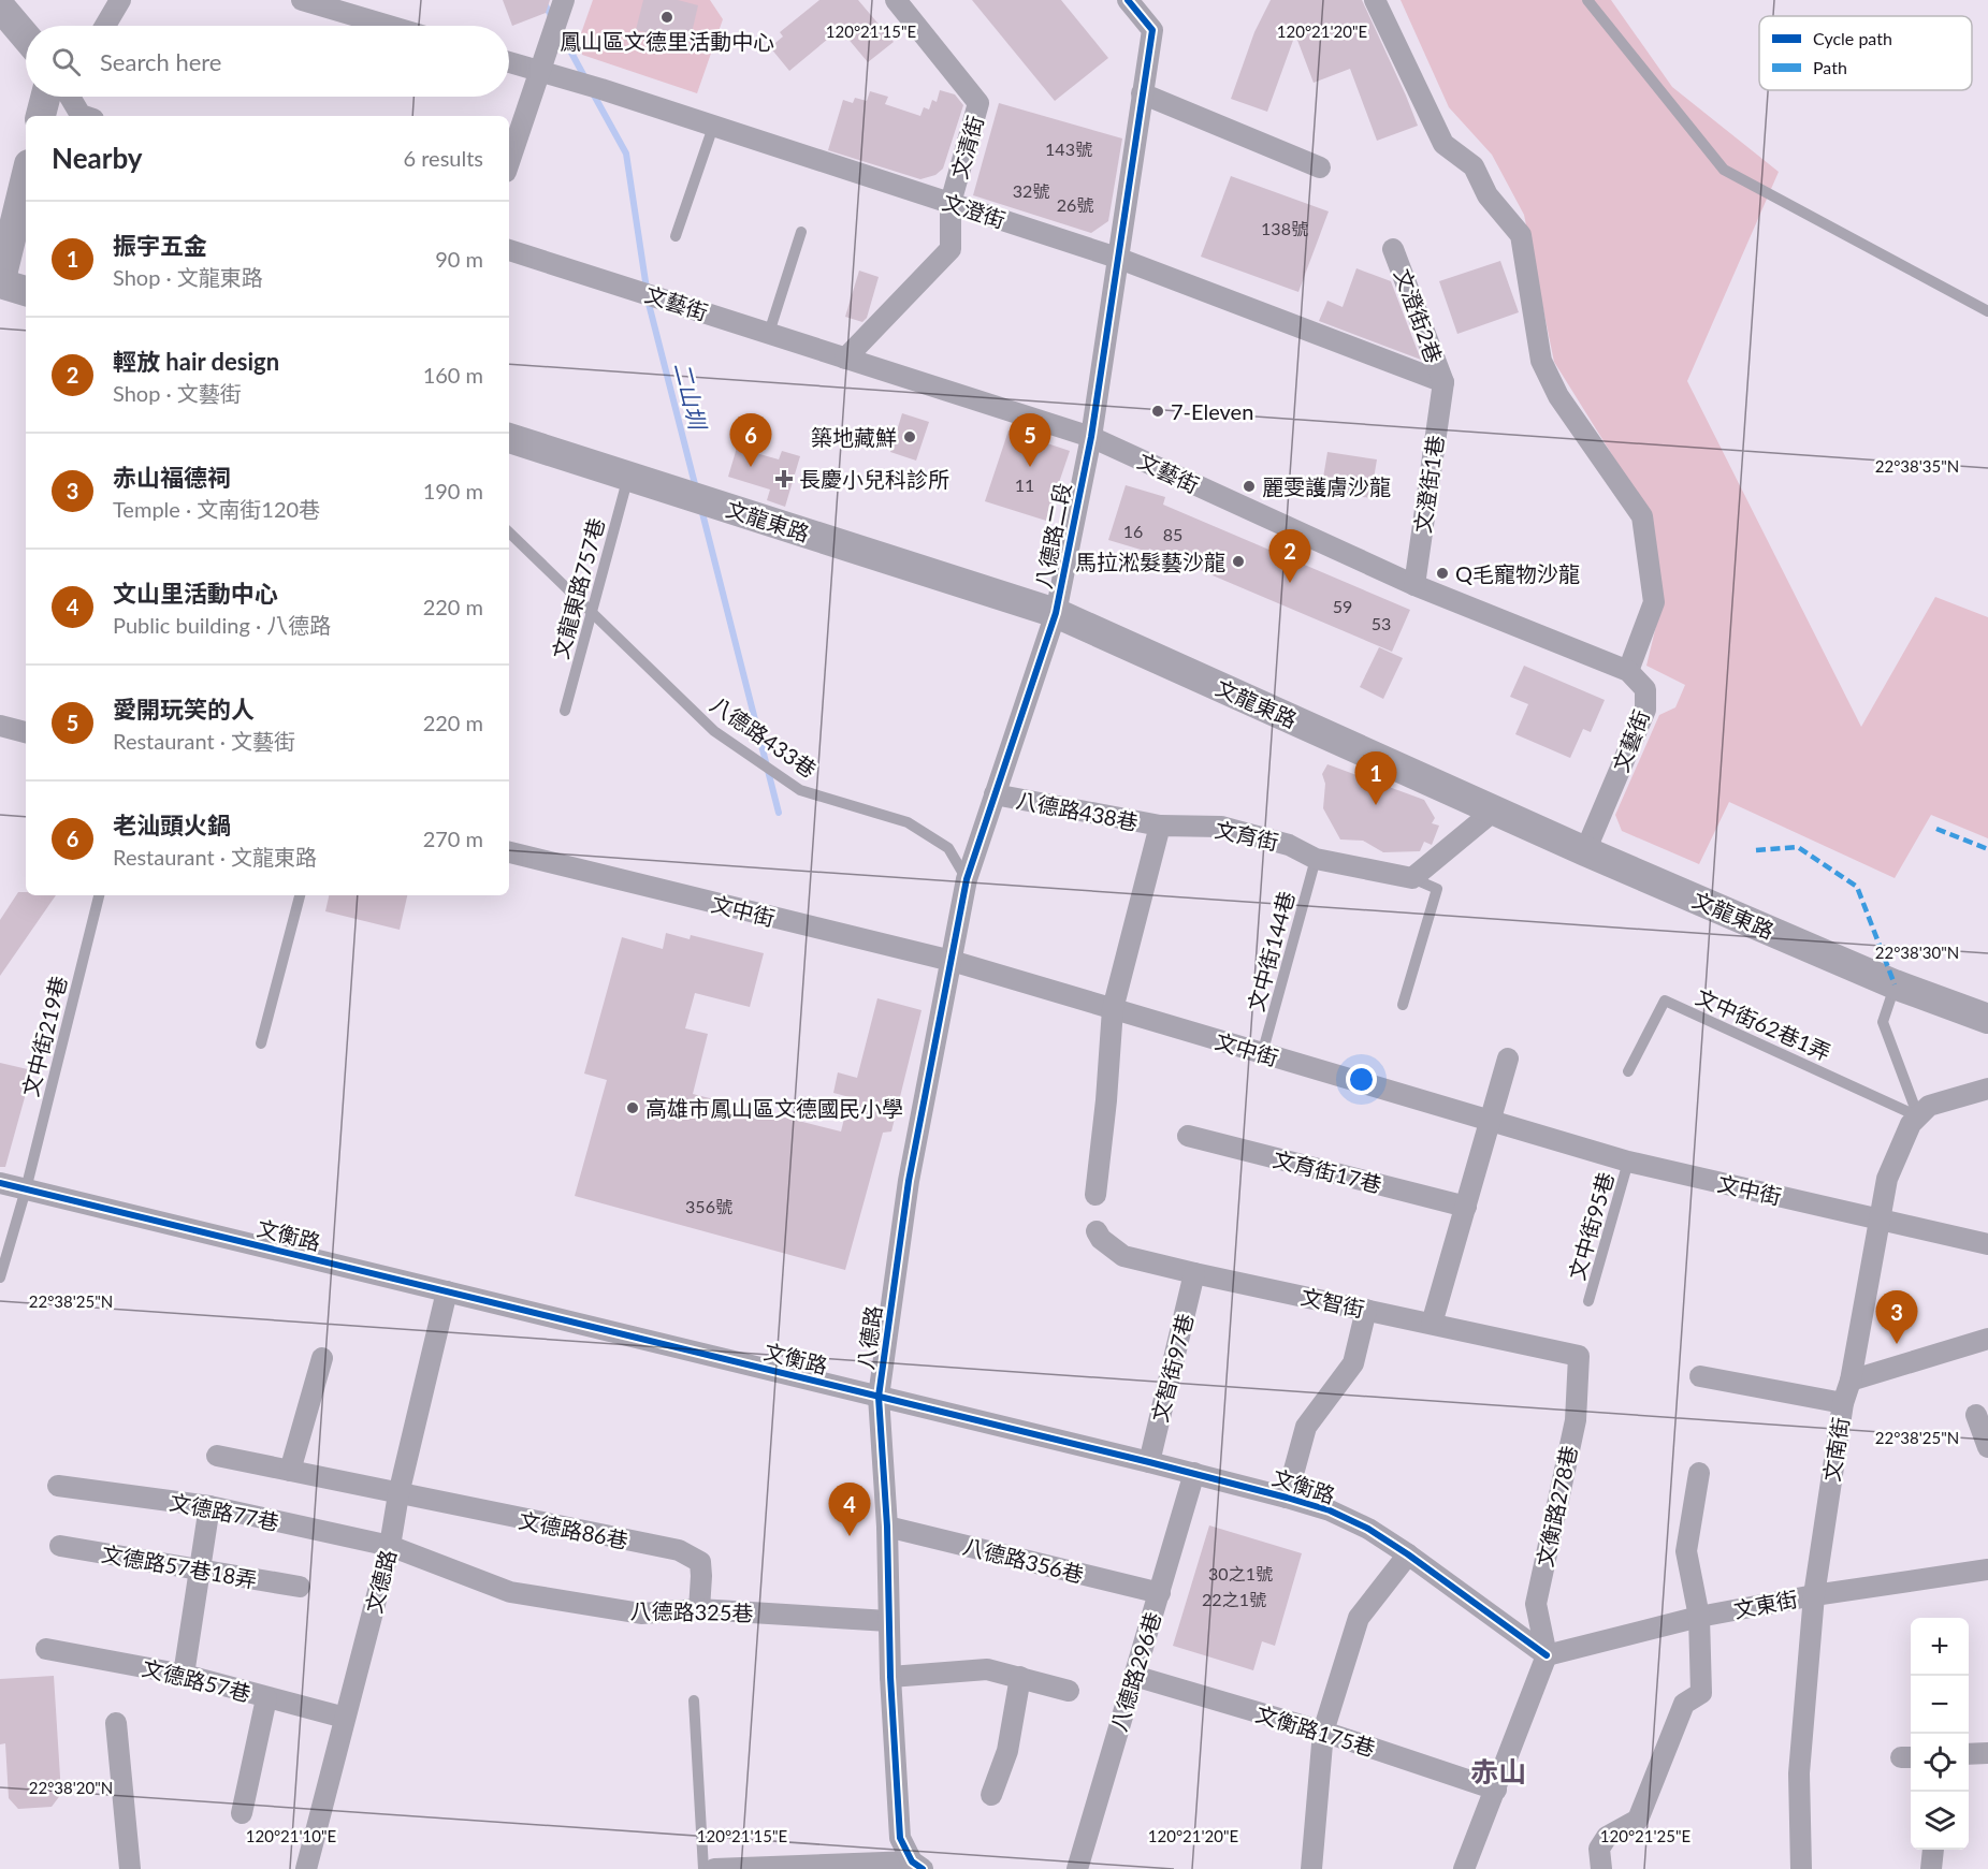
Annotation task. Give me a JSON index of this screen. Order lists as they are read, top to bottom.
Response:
{
  "streets": {
    "street": [
      "文清街",
      "文澄街",
      "文藝街",
      "文澄街2巷",
      "文澄街1巷",
      "文龍東路",
      "八德路二段",
      "八德路438巷",
      "文育街",
      "文中街",
      "文育街17巷",
      "文衡路",
      "文智街",
      "八德路",
      "文智街97巷",
      "文南街",
      "文衡路278巷",
      "文德路77巷",
      "文德路86巷",
      "八德路356巷",
      "文德路57巷18弄",
      "文德路",
      "文東街",
      "八德路325巷",
      "八德路296巷",
      "文德路57巷",
      "文衡路175巷"
    ],
    "lane": [
      "文龍東路757巷",
      "八德路433巷",
      "文中街144巷",
      "文中街62巷1弄",
      "文中街219巷",
      "文中街95巷"
    ]
  },
  "crossings": [
    ["文清街", "文澄街"],
    ["文清街", "文藝街"],
    ["文澄街", "文澄街2巷"],
    ["文澄街", "文澄街1巷"],
    ["文澄街", "八德路二段"],
    ["文藝街", "文澄街1巷"],
    ["文藝街", "文龍東路"],
    ["文藝街", "八德路二段"],
    ["文澄街2巷", "文澄街1巷"],
    ["文龍東路", "八德路二段"],
    ["文龍東路", "文龍東路757巷"],
    ["八德路二段", "八德路433巷"],
    ["八德路二段", "八德路438巷"],
    ["八德路二段", "文中街"],
    ["八德路二段", "八德路"],
    ["文龍東路757巷", "八德路433巷"],
    ["八德路438巷", "文育街"],
    ["文育街", "文中街144巷"],
    ["文中街", "文中街144巷"],
    ["文中街", "文中街95巷"],
    ["文中街", "八德路"],
    ["文中街", "文南街"],
    ["文中街62巷1弄", "文南街"],
    ["文中街219巷", "文衡路"],
    ["文衡路", "八德路"],
    ["文衡路", "文智街97巷"],
    ["文衡路", "文衡路278巷"],
    ["文衡路", "文德路"],
    ["文衡路", "文東街"],
    ["文衡路", "八德路296巷"],
    ["文智街", "文智街97巷"],
    ["文智街", "文衡路278巷"],
    ["八德路", "八德路356巷"],
    ["八德路", "八德路325巷"],
    ["文南街", "文東街"],
    ["文衡路278巷", "文東街"],
    ["文德路77巷", "文德路"],
    ["文德路77巷", "八德路325巷"],
    ["文德路86巷", "文德路"],
    ["文德路86巷", "八德路325巷"],
    ["八德路356巷", "八德路296巷"],
    ["文德路", "八德路325巷"],
    ["文德路", "文德路57巷"],
    ["八德路296巷", "文衡路175巷"]
  ],
  "districts": ["赤山"],
  "water": ["二山圳"],
  "places": {
    "other": [
      "鳳山區文德里活動中心",
      "7-Eleven",
      "築地藏鮮",
      "麗雯護膚沙龍",
      "馬拉淞髮藝沙龍",
      "Q毛寵物沙龍",
      "高雄市鳳山區文德國民小學"
    ],
    "health": ["長慶小兒科診所"]
  },
  "house_numbers": [
    "143號",
    "32號",
    "26號",
    "138號",
    "11",
    "16",
    "85",
    "59",
    "53",
    "356號",
    "30之1號",
    "22之1號"
  ],
  "legend": ["Cycle path", "Path"],
  "page": {
    "search": "Search here",
    "heading": ["Nearby", "6 results"],
    "list": [
      {
        "mark": "1",
        "name": "振宇五金",
        "note": "Shop · 文龍東路",
        "value": "90 m"
      },
      {
        "mark": "2",
        "name": "輕放 hair design",
        "note": "Shop · 文藝街",
        "value": "160 m"
      },
      {
        "mark": "3",
        "name": "赤山福德祠",
        "note": "Temple · 文南街120巷",
        "value": "190 m"
      },
      {
        "mark": "4",
        "name": "文山里活動中心",
        "note": "Public building · 八德路",
        "value": "220 m"
      },
      {
        "mark": "5",
        "name": "愛開玩笑的人",
        "note": "Restaurant · 文藝街",
        "value": "220 m"
      },
      {
        "mark": "6",
        "name": "老汕頭火鍋",
        "note": "Restaurant · 文龍東路",
        "value": "270 m"
      }
    ],
    "pins": [
      "5",
      "6",
      "2",
      "1",
      "3",
      "4"
    ],
    "map_buttons": ["+", "−"]
  },
  "coordinates": [
    "120°21'15\"E",
    "120°21'20\"E",
    "22°38'35\"N",
    "22°38'30\"N",
    "22°38'25\"N",
    "22°38'20\"N",
    "120°21'10\"E",
    "120°21'25\"E"
  ]
}
